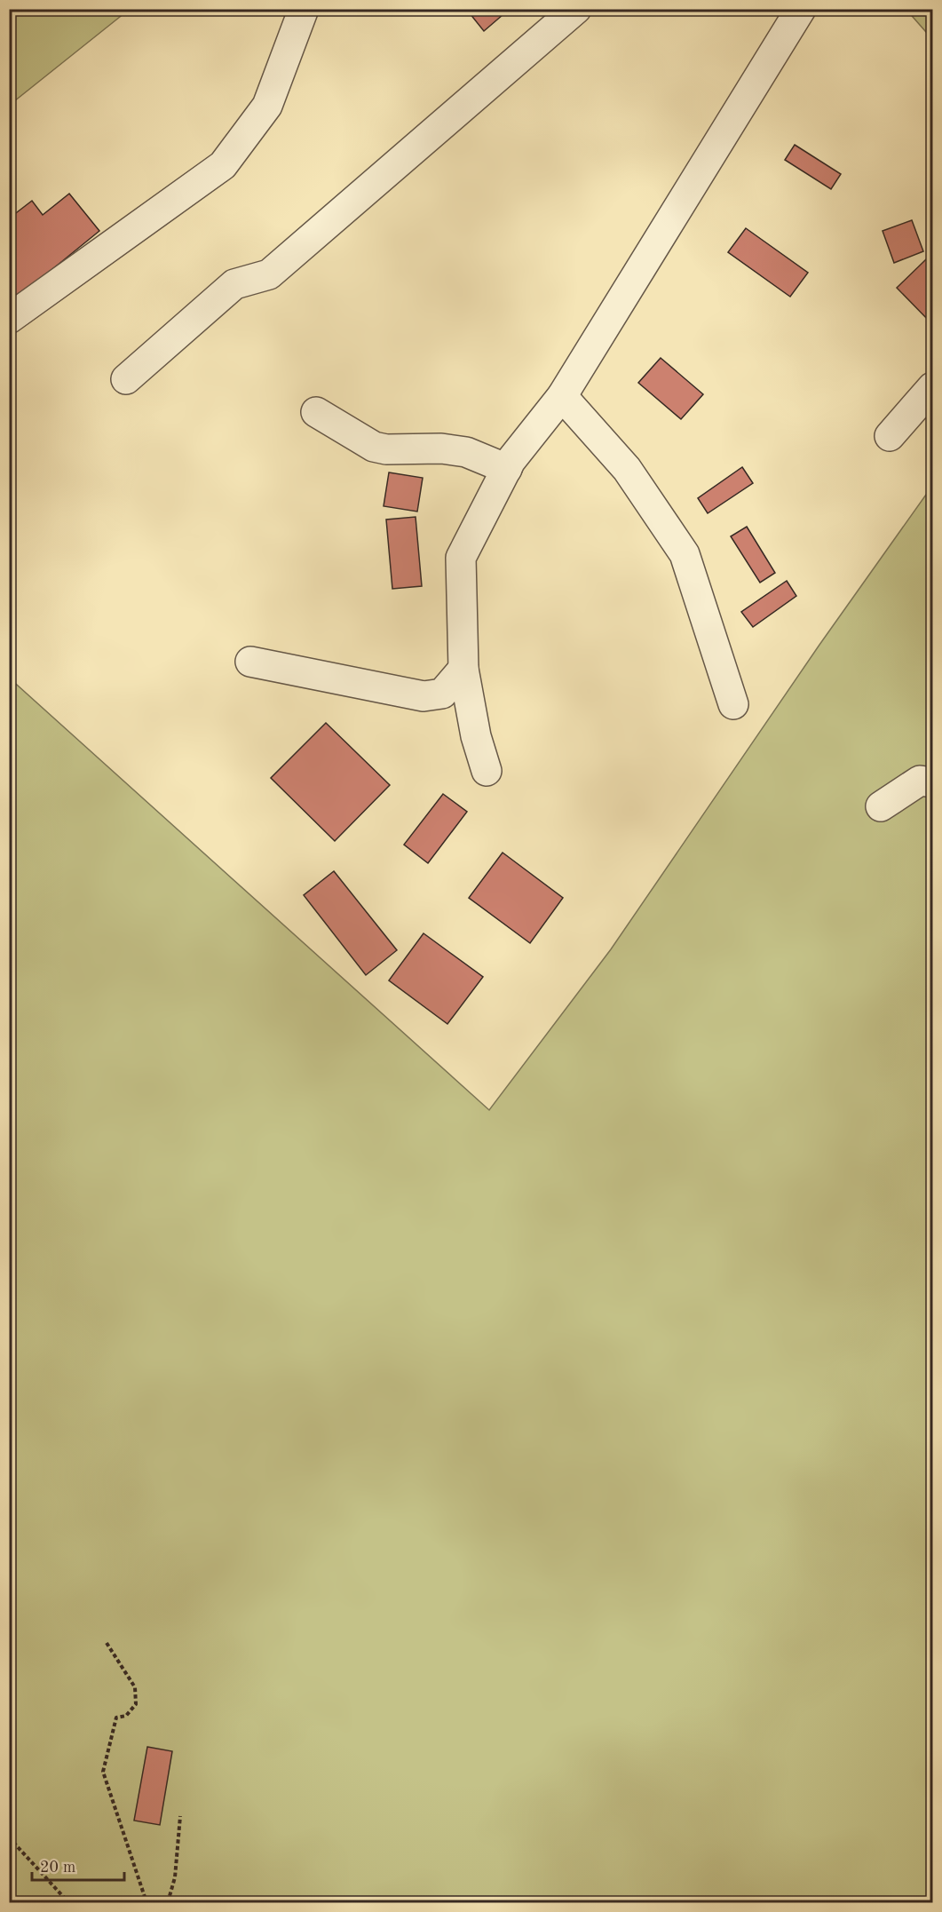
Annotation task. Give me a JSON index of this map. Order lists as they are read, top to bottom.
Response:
{
  "scale_bar": "20 m"
}
